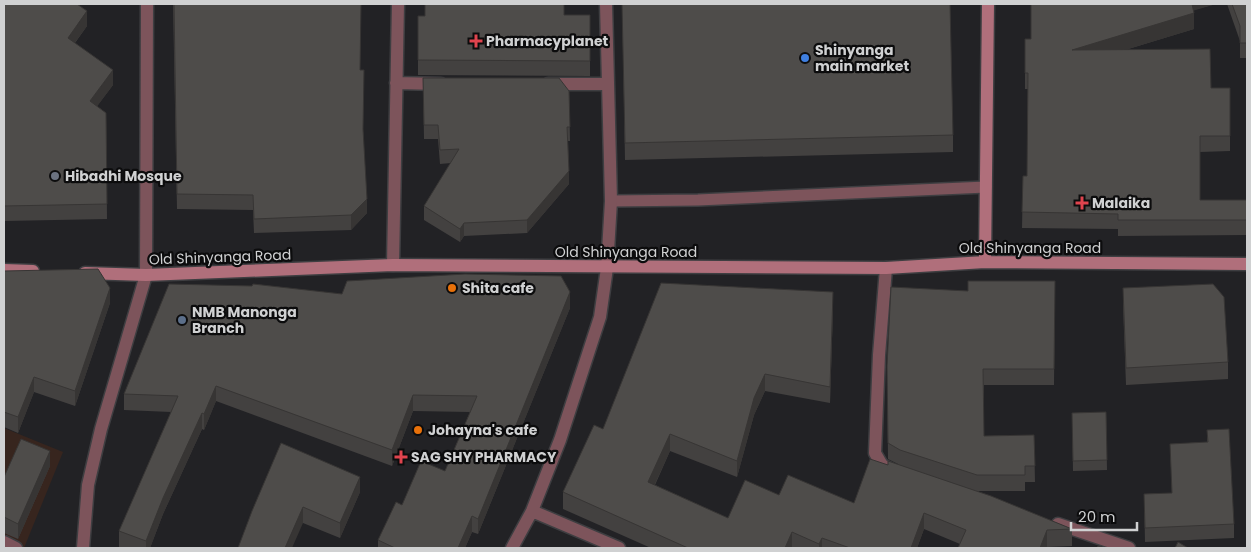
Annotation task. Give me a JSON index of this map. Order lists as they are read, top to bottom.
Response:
{
  "streets": {
    "main road": ["Old Shinyanga Road"]
  },
  "places": {
    "health": ["Pharmacyplanet", "Malaika", "SAG SHY PHARMACY"],
    "other": [
      "Shinyanga main market",
      "Hibadhi Mosque",
      "Shita cafe",
      "NMB Manonga Branch",
      "Johayna's cafe"
    ]
  },
  "scale_bar": "20 m"
}
